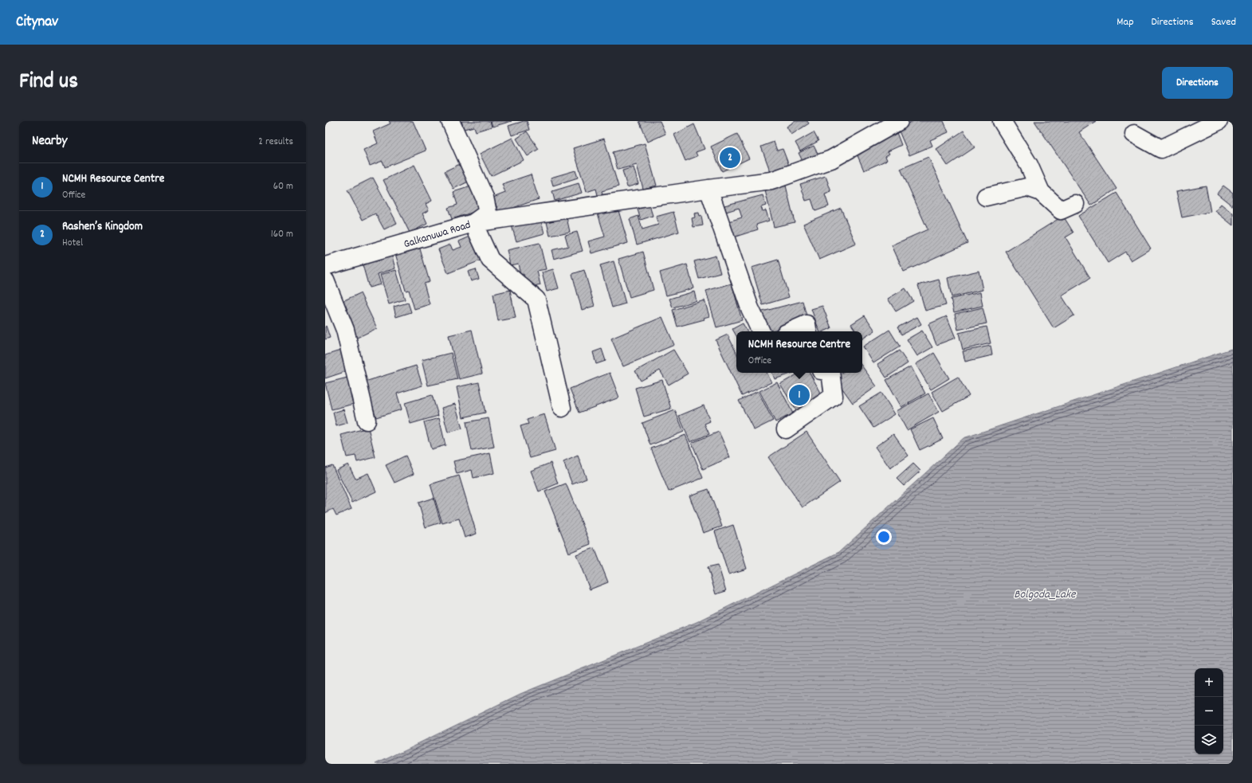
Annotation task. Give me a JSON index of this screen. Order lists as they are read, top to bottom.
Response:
{
  "streets": {
    "street": ["Galkanuwa Road"]
  },
  "water": ["Bolgoda_Lake"],
  "page": {
    "header": "Citynav",
    "nav": ["Map", "Directions", "Saved"],
    "title": "Find us",
    "buttons": "Directions",
    "heading": ["Nearby", "2 results"],
    "pins": ["2", "1"],
    "list": [
      {
        "mark": "1",
        "name": "NCMH Resource Centre",
        "note": "Office",
        "value": "60 m"
      },
      {
        "mark": "2",
        "name": "Rashen’s Kingdom",
        "note": "Hotel",
        "value": "160 m"
      }
    ],
    "popup": ["NCMH Resource Centre", "Office"],
    "map_buttons": ["+", "−"]
  }
}
